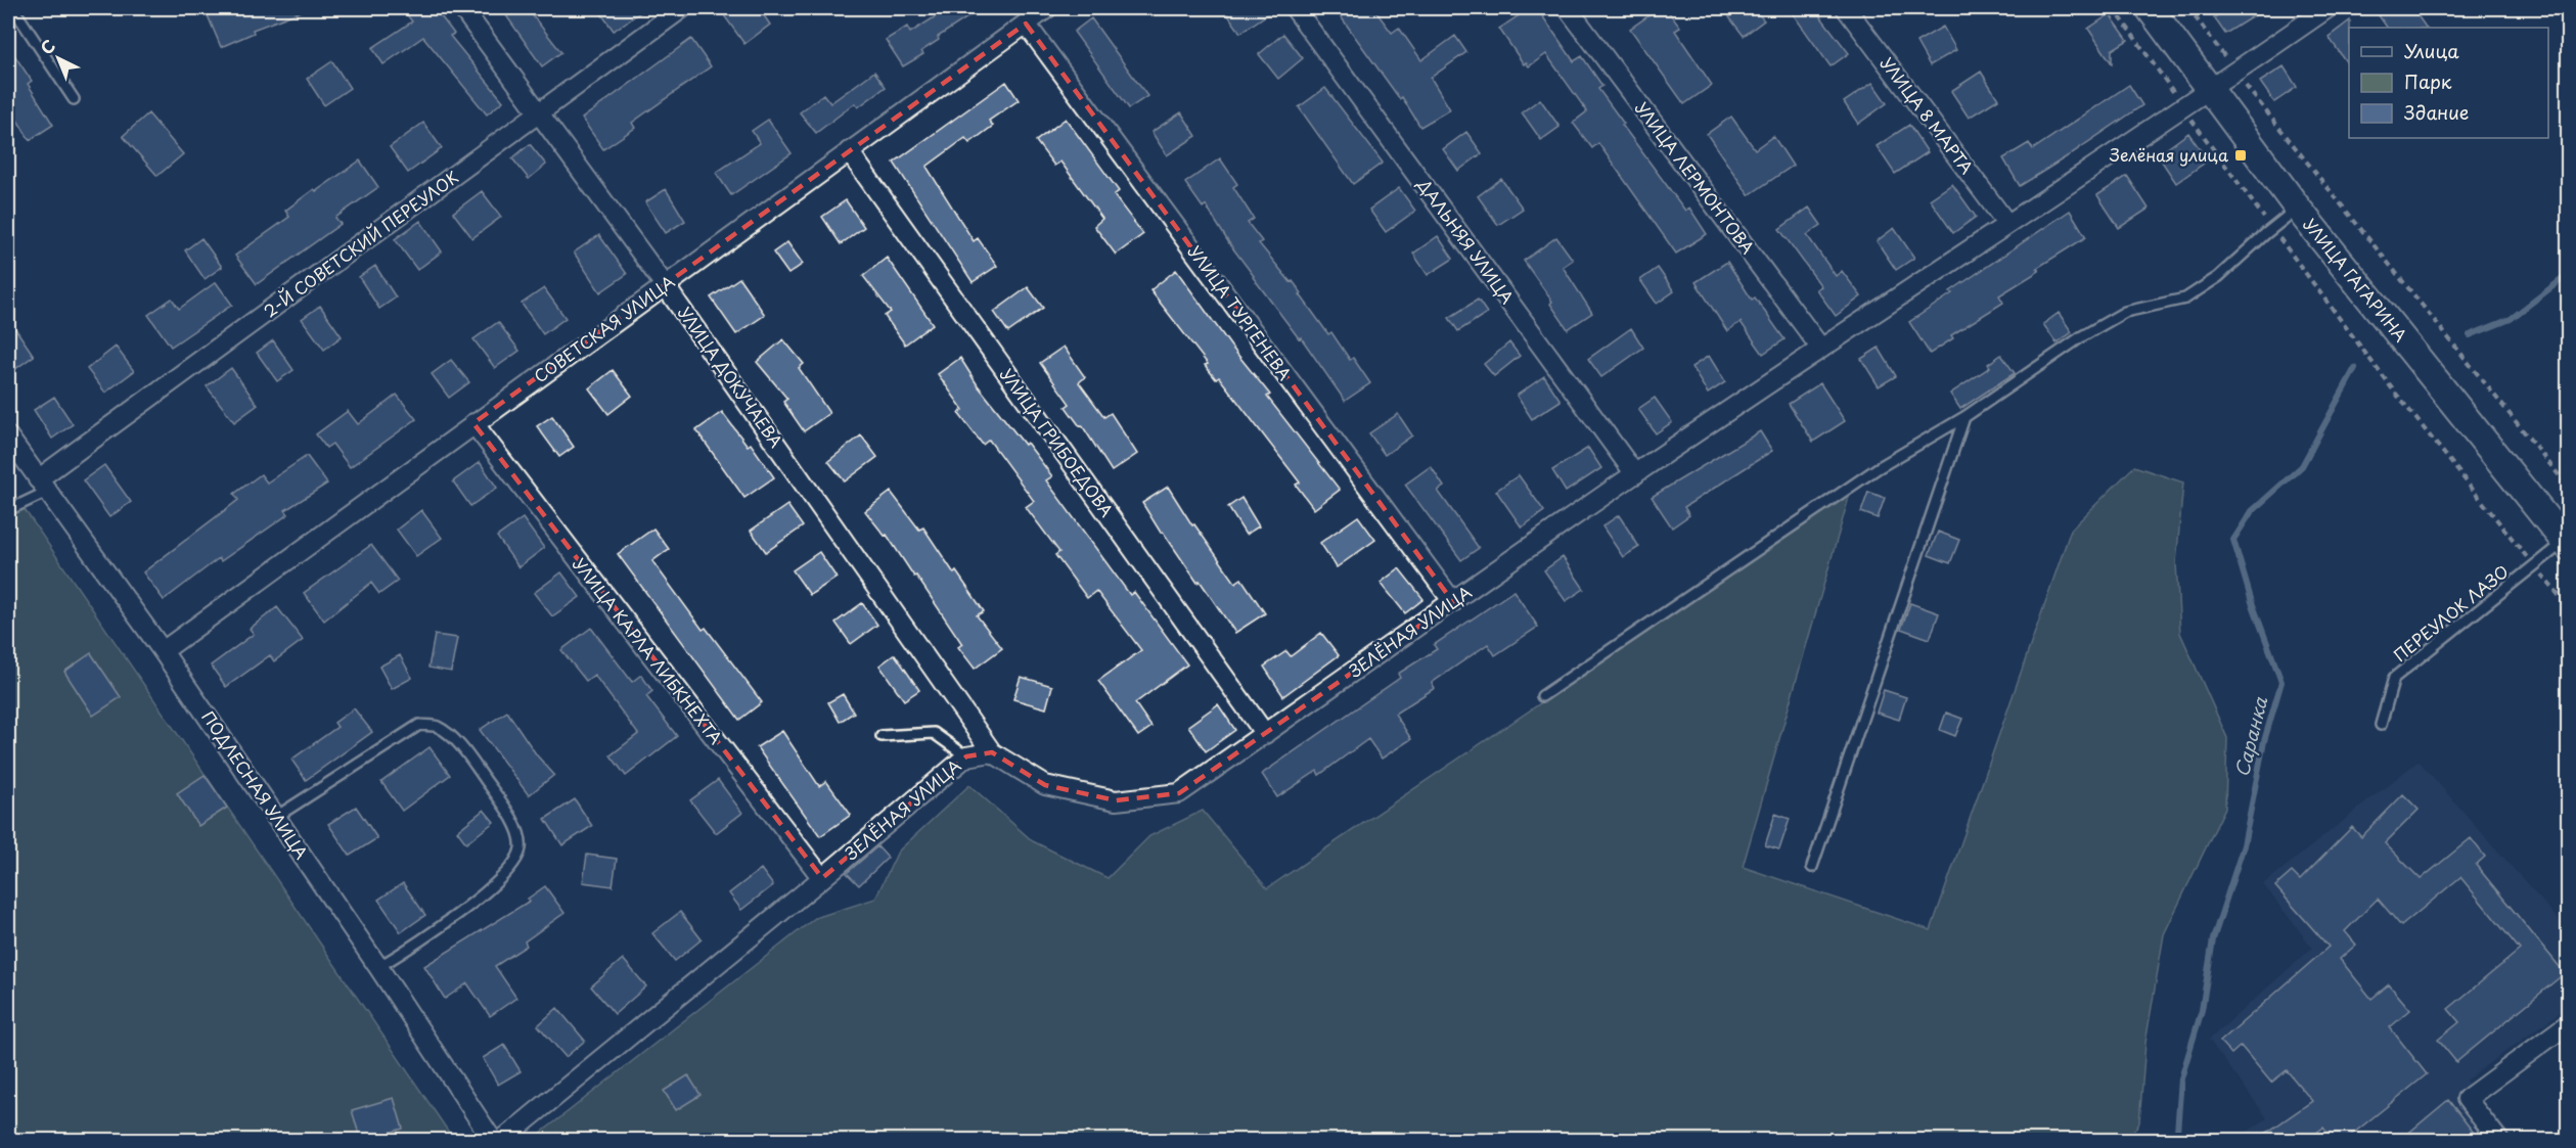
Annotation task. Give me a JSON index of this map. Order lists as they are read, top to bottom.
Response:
{
  "streets": {
    "main road": ["УЛИЦА ГАГАРИНА"],
    "street": [
      "УЛИЦА 8 МАРТА",
      "УЛИЦА ЛЕРМОНТОВА",
      "ДАЛЬНЯЯ УЛИЦА",
      "2-Й СОВЕТСКИЙ ПЕРЕУЛОК",
      "УЛИЦА ТУРГЕНЕВА",
      "СОВЕТСКАЯ УЛИЦА",
      "УЛИЦА ДОКУЧАЕВА",
      "УЛИЦА ГРИБОЕДОВА",
      "ЗЕЛЁНАЯ УЛИЦА",
      "УЛИЦА КАРЛА ЛИБКНЕХТА",
      "ПОДЛЕСНАЯ УЛИЦА"
    ],
    "lane": ["ПЕРЕУЛОК ЛАЗО"]
  },
  "crossings": [
    ["УЛИЦА 8 МАРТА", "ЗЕЛЁНАЯ УЛИЦА"],
    ["УЛИЦА ЛЕРМОНТОВА", "ЗЕЛЁНАЯ УЛИЦА"],
    ["ДАЛЬНЯЯ УЛИЦА", "ЗЕЛЁНАЯ УЛИЦА"],
    ["2-Й СОВЕТСКИЙ ПЕРЕУЛОК", "УЛИЦА ДОКУЧАЕВА"],
    ["2-Й СОВЕТСКИЙ ПЕРЕУЛОК", "ПОДЛЕСНАЯ УЛИЦА"],
    ["УЛИЦА ГАГАРИНА", "ПЕРЕУЛОК ЛАЗО"],
    ["УЛИЦА ГАГАРИНА", "ЗЕЛЁНАЯ УЛИЦА"],
    ["УЛИЦА ТУРГЕНЕВА", "СОВЕТСКАЯ УЛИЦА"],
    ["УЛИЦА ТУРГЕНЕВА", "ЗЕЛЁНАЯ УЛИЦА"],
    ["СОВЕТСКАЯ УЛИЦА", "УЛИЦА ДОКУЧАЕВА"],
    ["СОВЕТСКАЯ УЛИЦА", "УЛИЦА ГРИБОЕДОВА"],
    ["СОВЕТСКАЯ УЛИЦА", "УЛИЦА КАРЛА ЛИБКНЕХТА"],
    ["СОВЕТСКАЯ УЛИЦА", "ПОДЛЕСНАЯ УЛИЦА"],
    ["УЛИЦА ДОКУЧАЕВА", "ЗЕЛЁНАЯ УЛИЦА"],
    ["УЛИЦА ГРИБОЕДОВА", "ЗЕЛЁНАЯ УЛИЦА"],
    ["ЗЕЛЁНАЯ УЛИЦА", "УЛИЦА КАРЛА ЛИБКНЕХТА"]
  ],
  "water": ["Саранка"],
  "places": {
    "transit": ["Зелёная улица"]
  },
  "legend": ["Улица", "Парк", "Здание"],
  "north": "top left"
}
